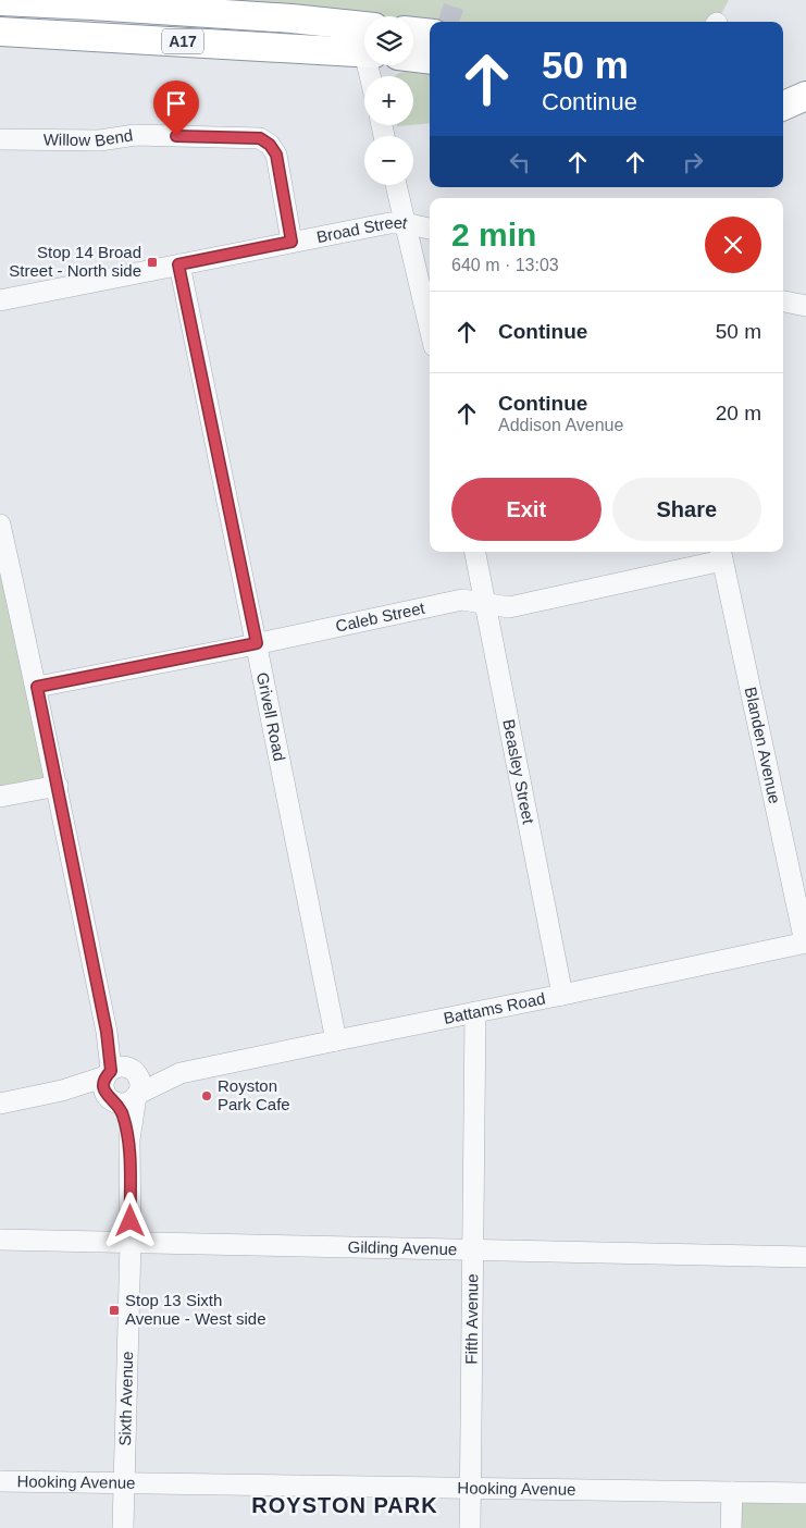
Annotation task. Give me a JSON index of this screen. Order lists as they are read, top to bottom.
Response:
{
  "streets": {
    "highway": ["A17"],
    "street": [
      "Willow Bend",
      "Broad Street",
      "Caleb Street",
      "Grivell Road",
      "Blanden Avenue",
      "Beasley Street",
      "Battams Road",
      "Gilding Avenue",
      "Fifth Avenue",
      "Sixth Avenue",
      "Hooking Avenue"
    ]
  },
  "crossings": [
    ["Willow Bend", "Broad Street"],
    ["Broad Street", "Grivell Road"],
    ["Caleb Street", "Grivell Road"],
    ["Caleb Street", "Blanden Avenue"],
    ["Caleb Street", "Beasley Street"],
    ["Grivell Road", "Battams Road"],
    ["Blanden Avenue", "Battams Road"],
    ["Beasley Street", "Battams Road"],
    ["Battams Road", "Fifth Avenue"],
    ["Battams Road", "Sixth Avenue"],
    ["Gilding Avenue", "Fifth Avenue"],
    ["Gilding Avenue", "Sixth Avenue"],
    ["Fifth Avenue", "Hooking Avenue"],
    ["Sixth Avenue", "Hooking Avenue"]
  ],
  "districts": ["ROYSTON PARK"],
  "places": {
    "transit": ["Stop 14 Broad Street - North side", "Stop 13 Sixth Avenue - West side"],
    "other": ["Royston Park Cafe"]
  },
  "page": {
    "map_buttons": ["+", "−"],
    "turn": ["50 m", "Continue"],
    "heading": ["2 min", "640 m · 13:03"],
    "list": [
      {
        "name": "Continue",
        "value": "50 m"
      },
      {
        "name": "Continue",
        "note": "Addison Avenue",
        "value": "20 m"
      }
    ],
    "buttons": ["Exit", "Share"]
  }
}
